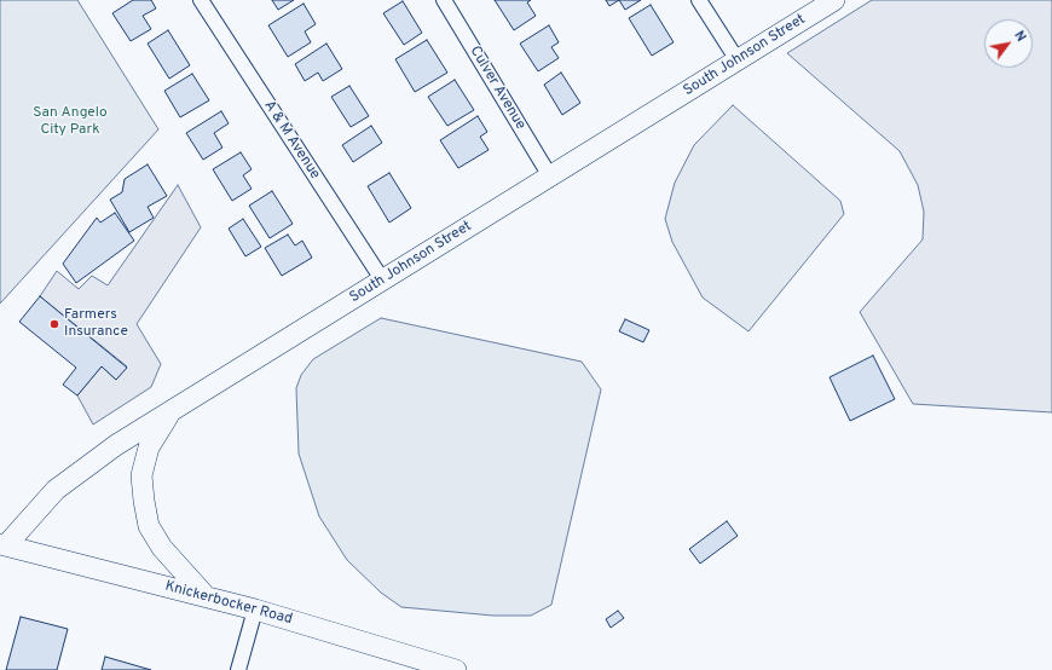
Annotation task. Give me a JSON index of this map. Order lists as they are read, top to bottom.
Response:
{
  "streets": {
    "main road": ["South Johnson Street", "Knickerbocker Road"],
    "street": ["Culver Avenue", "A & M Avenue"]
  },
  "crossings": [
    ["South Johnson Street", "Culver Avenue"],
    ["South Johnson Street", "A & M Avenue"],
    ["South Johnson Street", "Knickerbocker Road"]
  ],
  "parks": ["San Angelo City Park"],
  "places": ["Farmers Insurance"],
  "north": "top right"
}
